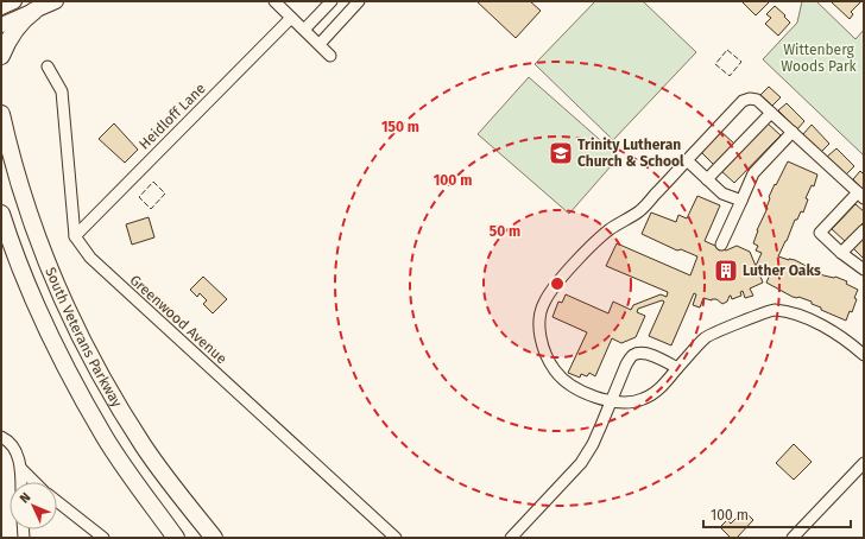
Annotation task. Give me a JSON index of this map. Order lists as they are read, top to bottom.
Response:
{
  "streets": {
    "highway": ["South Veterans Parkway"],
    "street": ["Heidloff Lane", "Greenwood Avenue"]
  },
  "crossings": [
    ["Heidloff Lane", "Greenwood Avenue"]
  ],
  "parks": ["Wittenberg Woods Park"],
  "places": {
    "school or university": ["Trinity Lutheran Church & School"],
    "building": ["Luther Oaks"]
  },
  "scale_bar": "100 m",
  "north": "top left",
  "rings": ["150 m", "100 m", "50 m"]
}
